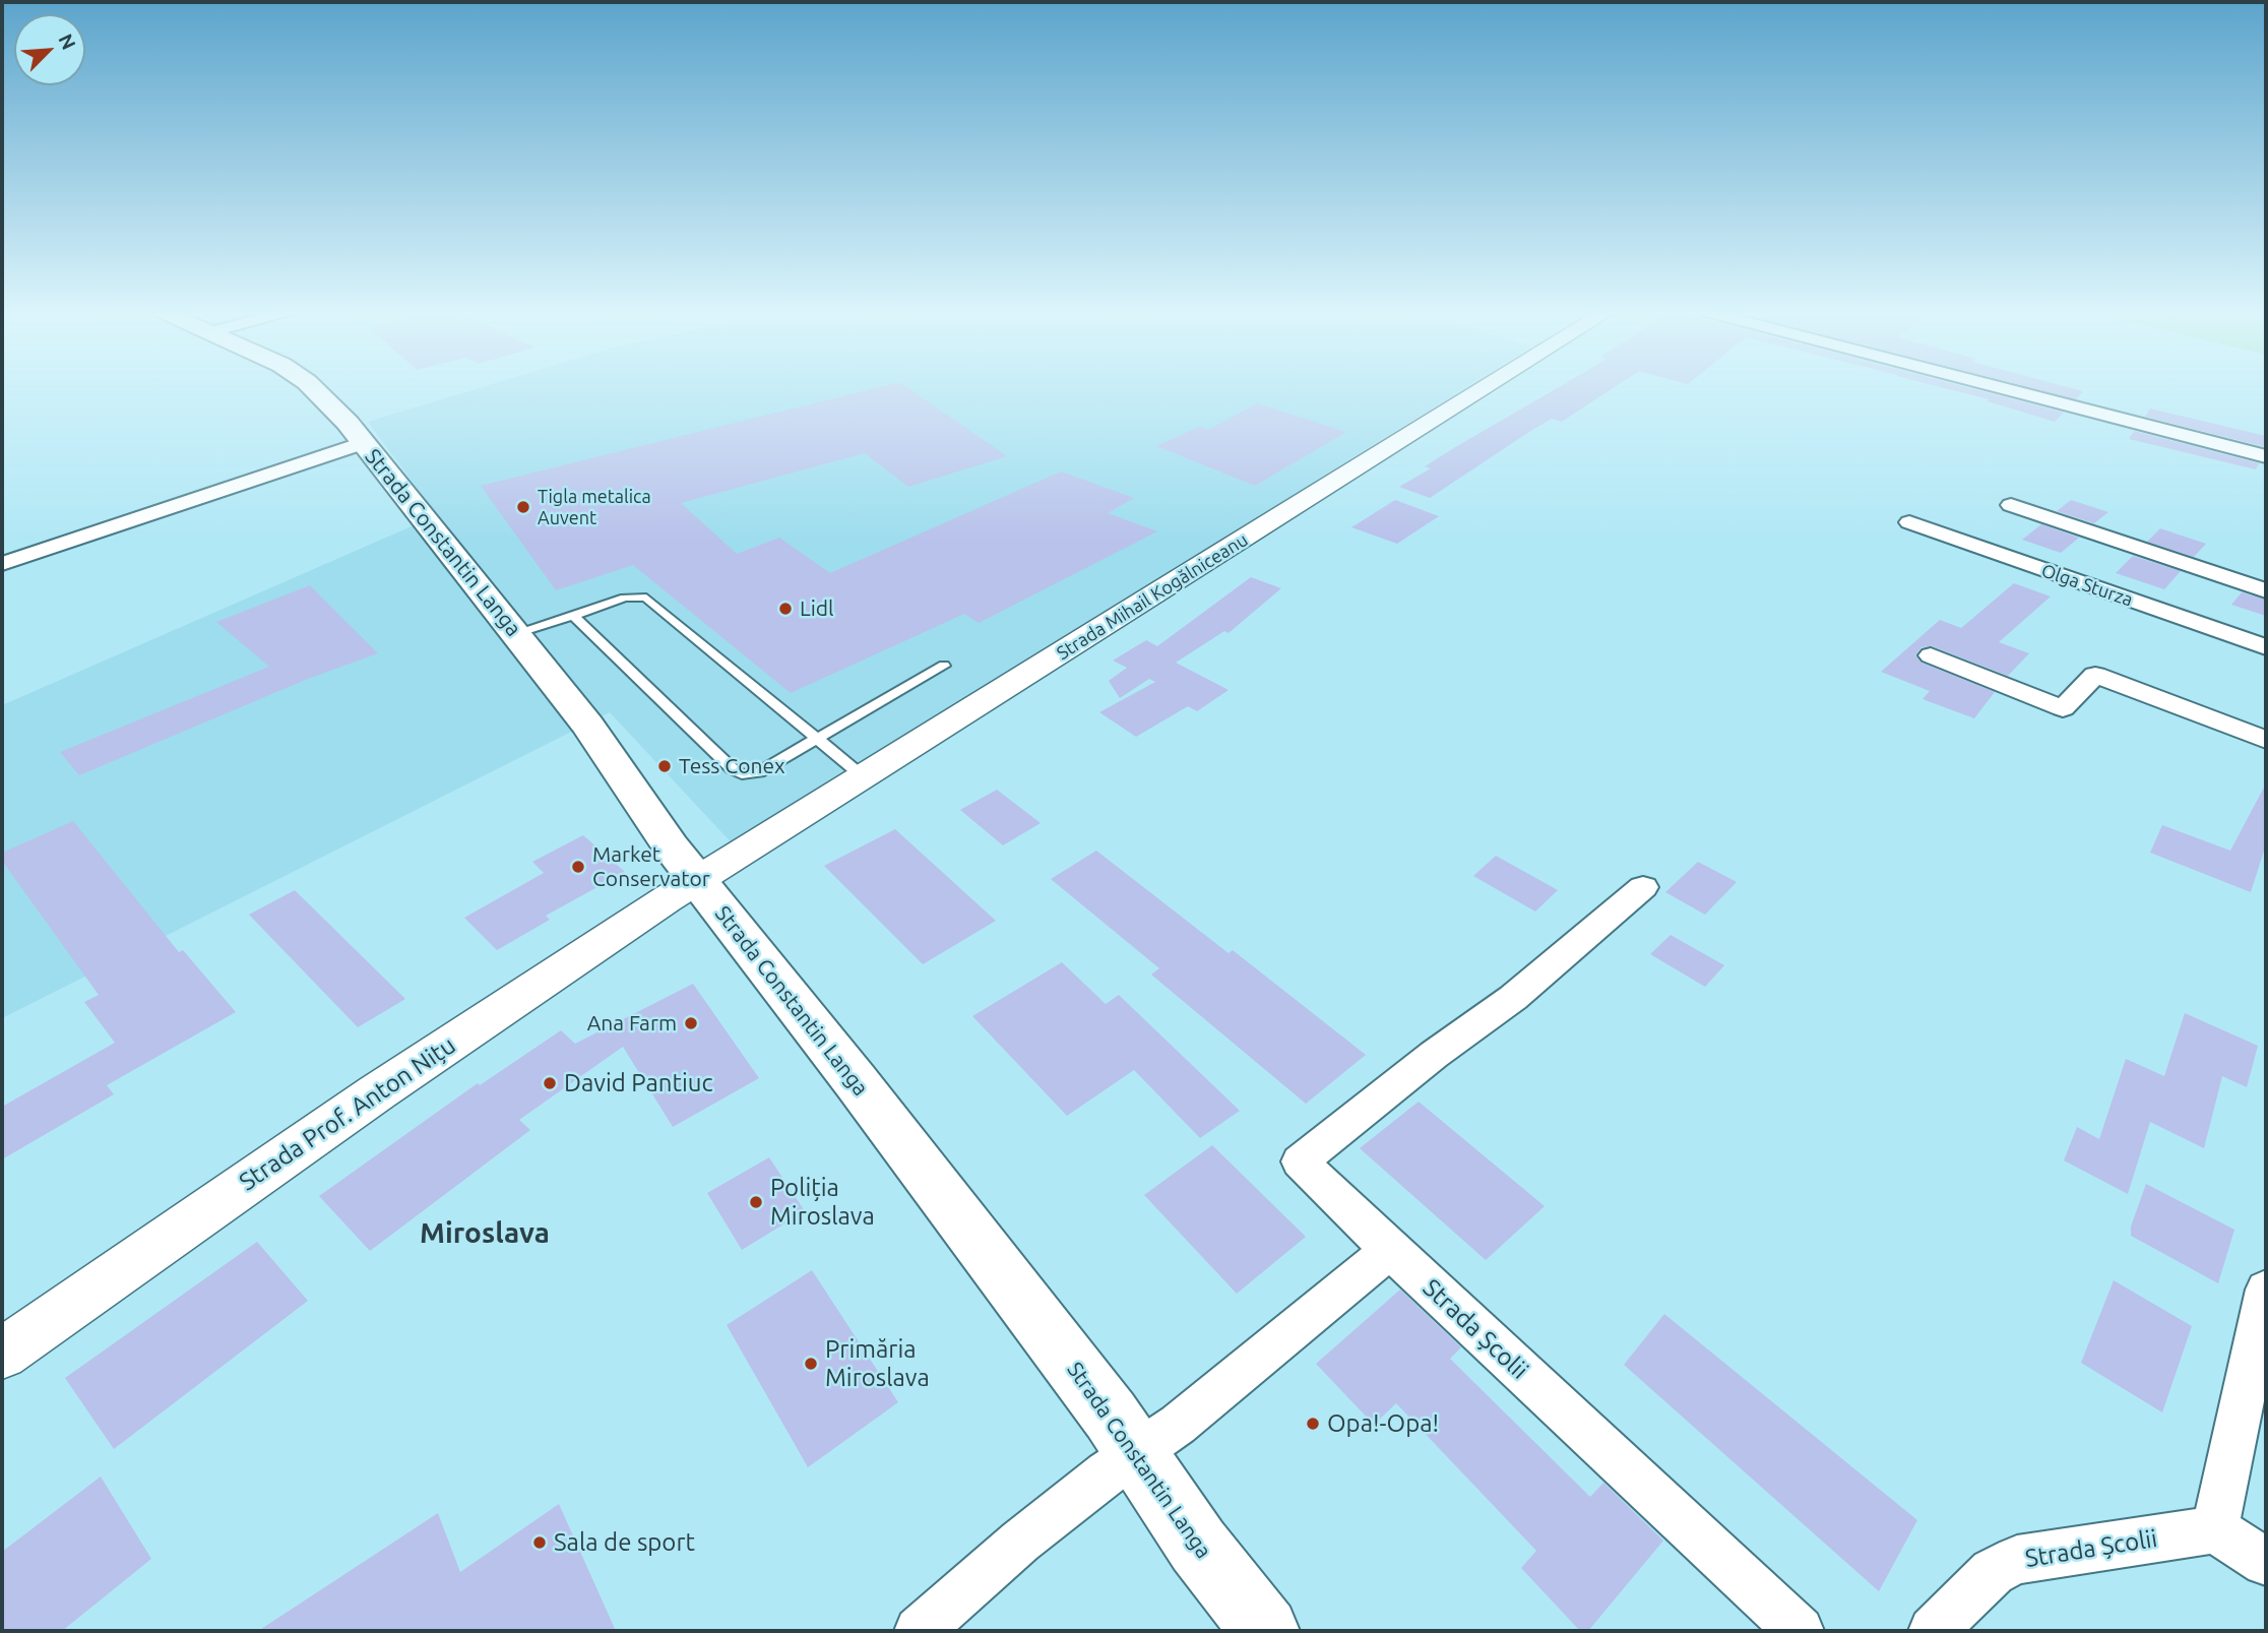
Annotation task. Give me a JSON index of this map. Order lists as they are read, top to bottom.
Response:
{
  "streets": {
    "main road": ["Strada Constantin Langa"],
    "street": [
      "Olga Sturza",
      "Strada Mihail Kogălniceanu",
      "Strada Prof. Anton Nițu",
      "Strada Școlii"
    ]
  },
  "crossings": [
    ["Strada Constantin Langa", "Strada Mihail Kogălniceanu"],
    ["Strada Constantin Langa", "Strada Prof. Anton Nițu"],
    ["Strada Mihail Kogălniceanu", "Strada Prof. Anton Nițu"]
  ],
  "districts": ["Miroslava"],
  "places": [
    "Tigla metalica Auvent",
    "Lidl",
    "Tess Conex",
    "Market Conservator",
    "Ana Farm",
    "David Pantiuc",
    "Poliția Miroslava",
    "Primăria Miroslava",
    "Opa!-Opa!",
    "Sala de sport"
  ],
  "north": "top right"
}
